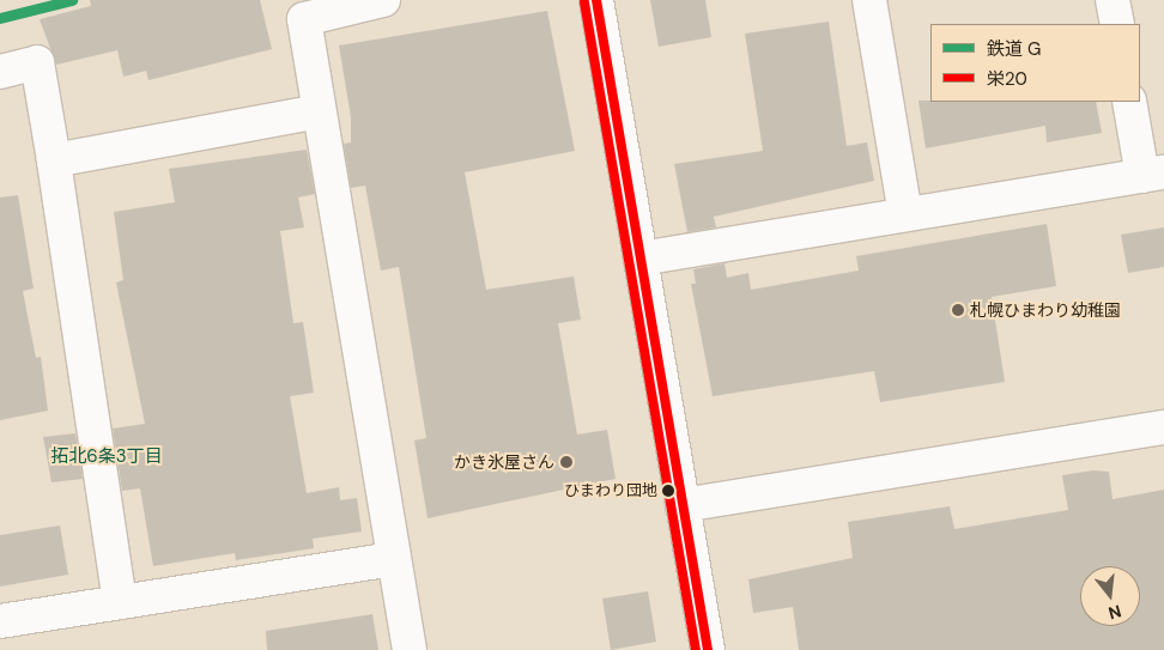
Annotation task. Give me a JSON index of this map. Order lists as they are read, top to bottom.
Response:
{
  "districts": ["拓北6条3丁目"],
  "places": ["札幌ひまわり幼稚園", "かき氷屋さん", "ひまわり団地"],
  "lines": ["rail line G", "transit line 栄20"],
  "legend": ["鉄道 G", "栄20"],
  "north": "bottom"
}
